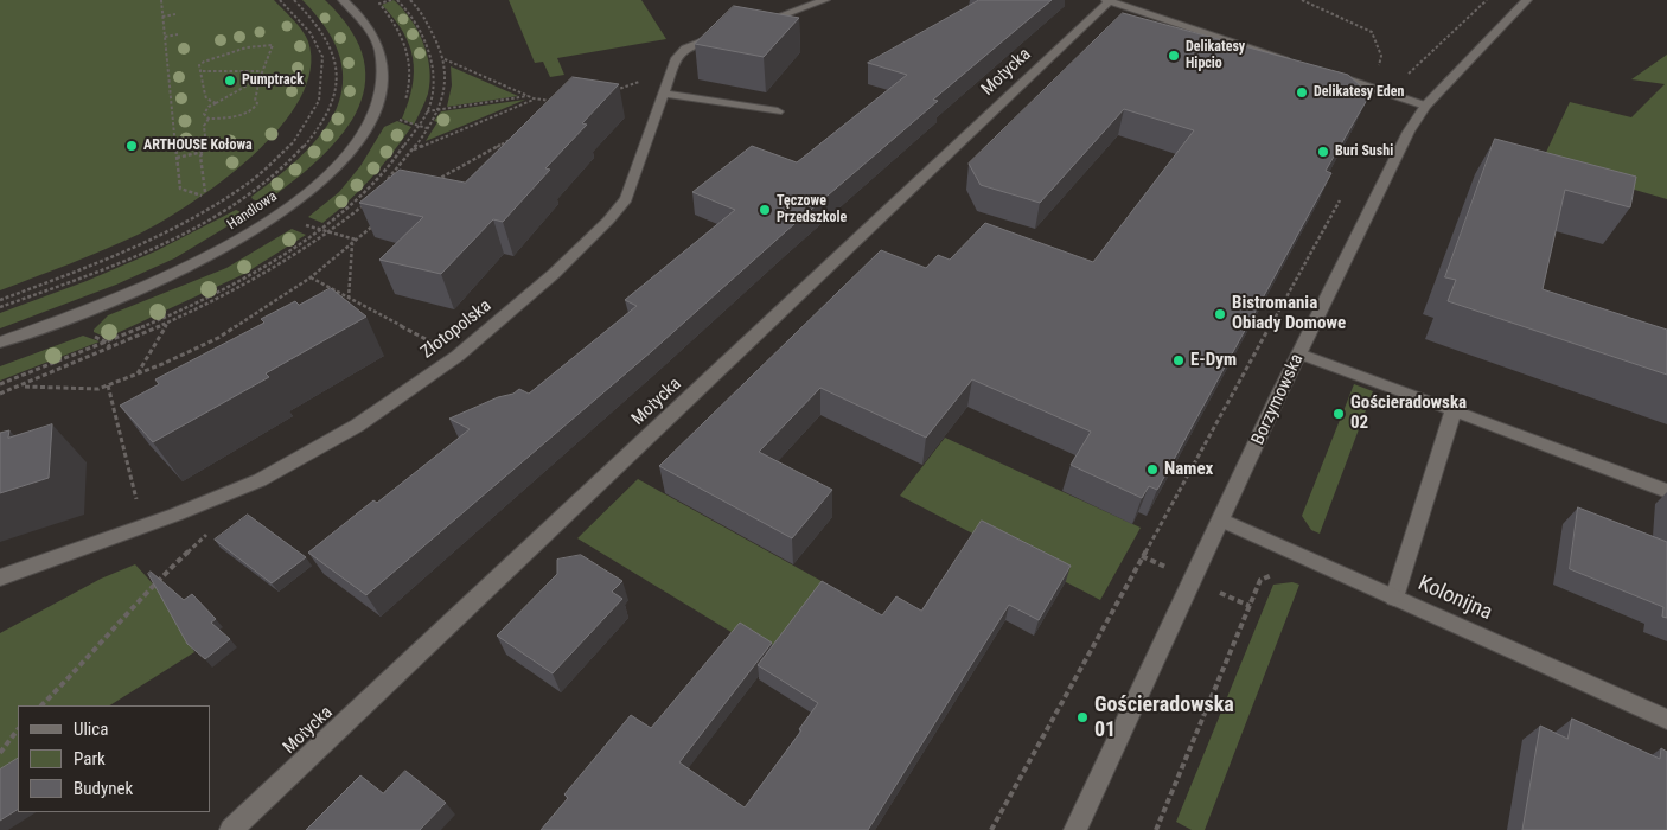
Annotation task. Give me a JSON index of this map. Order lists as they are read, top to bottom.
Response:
{
  "streets": {
    "street": [
      "Motycka",
      "Handlowa",
      "Złotopolska",
      "Borzymowska",
      "Kolonijna"
    ]
  },
  "crossings": [
    ["Borzymowska", "Kolonijna"]
  ],
  "places": [
    "Delikatesy Hipcio",
    "Pumptrack",
    "Delikatesy Eden",
    "ARTHOUSE Kołowa",
    "Buri Sushi",
    "Tęczowe Przedszkole",
    "Bistromania Obiady Domowe",
    "E-Dym",
    "Gościeradowska 02",
    "Namex",
    "Gościeradowska 01"
  ],
  "legend": ["Ulica", "Park", "Budynek"]
}
